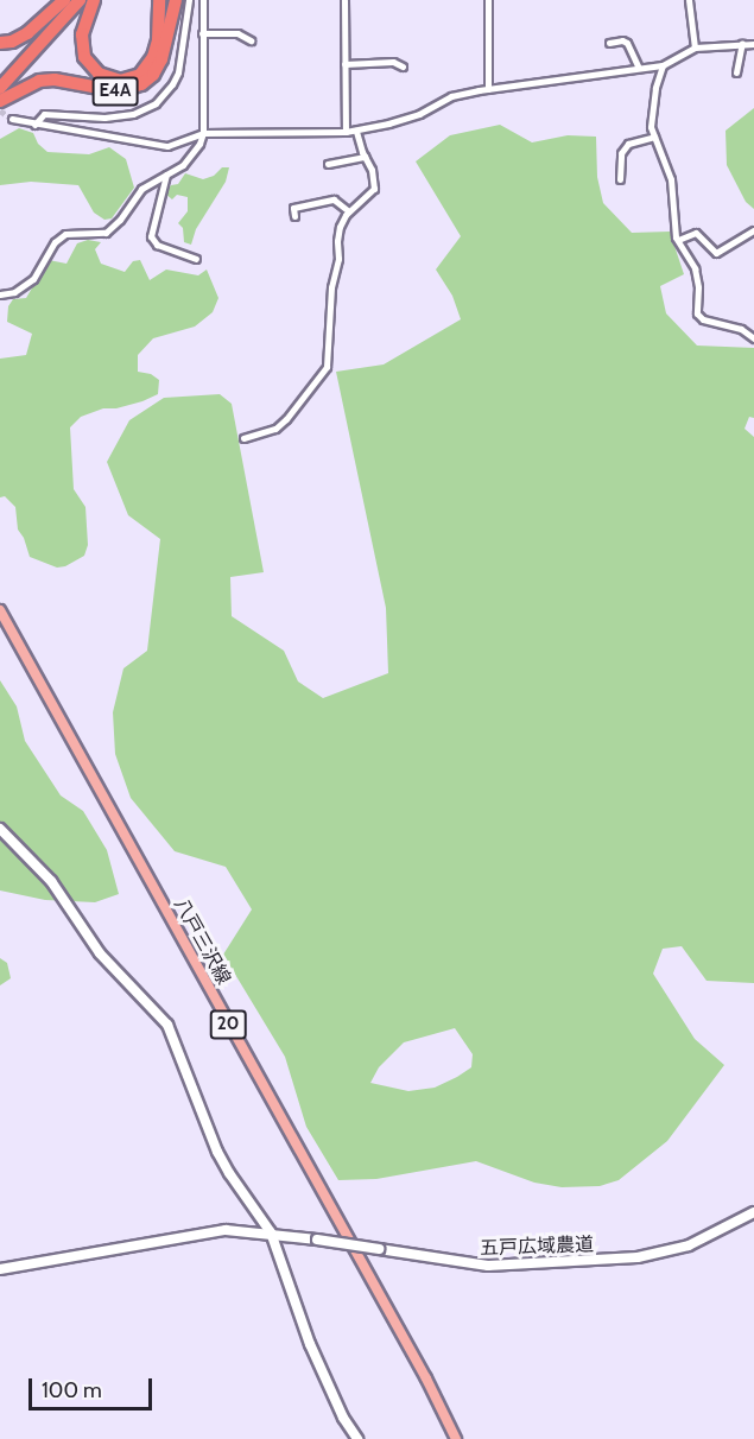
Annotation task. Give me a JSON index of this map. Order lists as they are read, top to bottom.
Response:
{
  "streets": {
    "highway": ["E4A"],
    "main road": ["八戸三沢線", "20"],
    "street": ["五戸広域農道"]
  },
  "scale_bar": "100 m"
}
